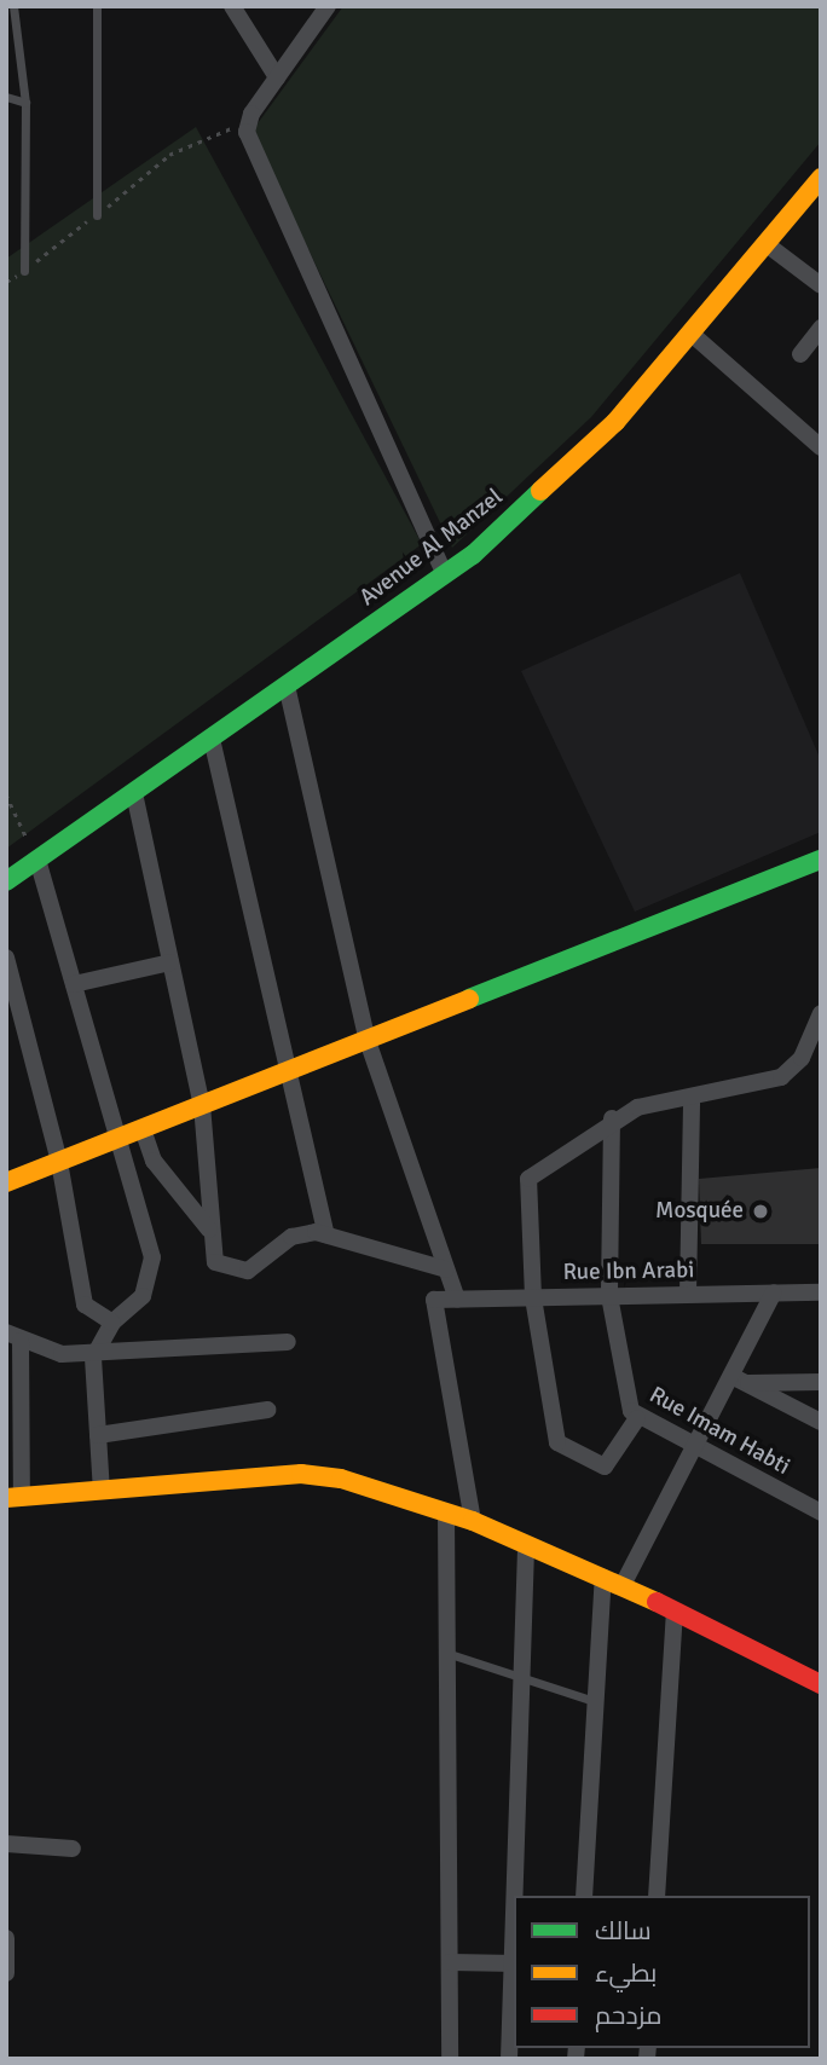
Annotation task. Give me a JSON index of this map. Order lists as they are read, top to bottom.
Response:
{
  "streets": {
    "street": ["Avenue Al Manzel", "Rue Ibn Arabi", "Rue Imam Habti"]
  },
  "crossings": [
    ["Rue Ibn Arabi", "Rue Imam Habti"]
  ],
  "places": ["Mosquée"],
  "legend": ["سالك", "بطيء", "مزدحم"]
}
